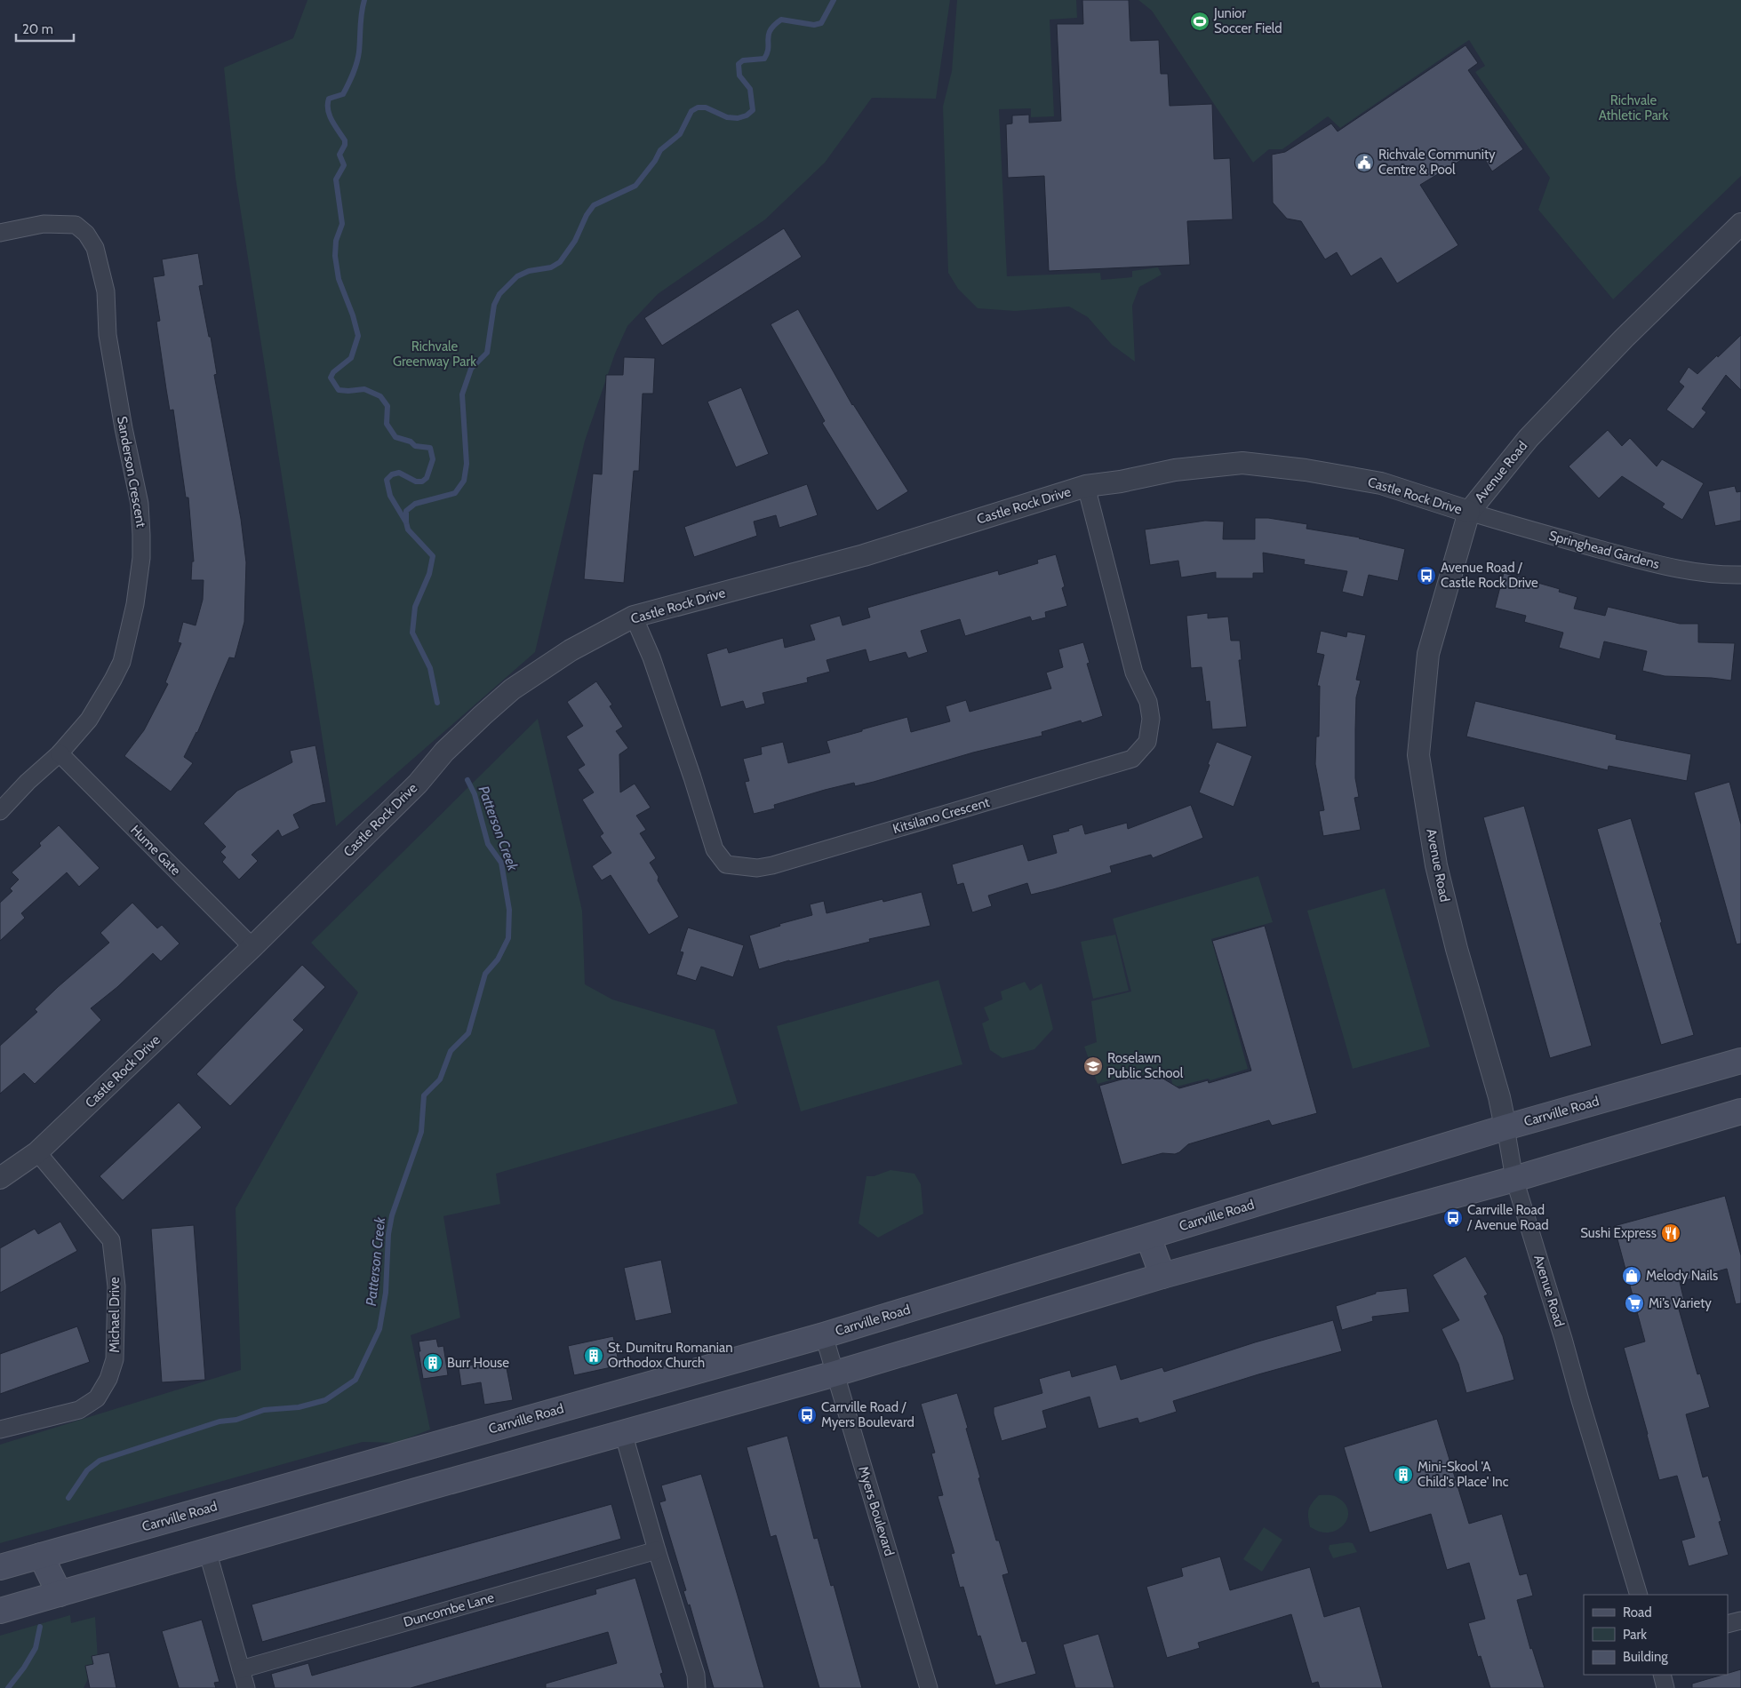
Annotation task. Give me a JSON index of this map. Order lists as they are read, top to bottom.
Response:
{
  "streets": {
    "main road": ["Carrville Road"],
    "street": [
      "Sanderson Crescent",
      "Avenue Road",
      "Castle Rock Drive",
      "Springhead Gardens",
      "Kitsilano Crescent",
      "Hume Gate",
      "Michael Drive",
      "Myers Boulevard",
      "Duncombe Lane"
    ]
  },
  "crossings": [
    ["Sanderson Crescent", "Hume Gate"],
    ["Avenue Road", "Castle Rock Drive"],
    ["Avenue Road", "Springhead Gardens"],
    ["Avenue Road", "Carrville Road"],
    ["Castle Rock Drive", "Springhead Gardens"],
    ["Castle Rock Drive", "Kitsilano Crescent"],
    ["Castle Rock Drive", "Hume Gate"],
    ["Castle Rock Drive", "Michael Drive"],
    ["Carrville Road", "Myers Boulevard"]
  ],
  "water": ["Patterson Creek"],
  "parks": ["Richvale Athletic Park", "Richvale Greenway Park"],
  "places": {
    "sports": ["Junior Soccer Field"],
    "public building": ["Richvale Community Centre & Pool"],
    "bus stop": ["Avenue Road / Castle Rock Drive", "Carrville Road / Avenue Road", "Carrville Road / Myers Boulevard"],
    "school or university": ["Roselawn Public School"],
    "restaurant": ["Sushi Express"],
    "shop": ["Melody Nails"],
    "supermarket": ["Mi’s Variety"],
    "building": ["St. Dumitru Romanian Orthodox Church", "Burr House", "Mini-Skool 'A Child's Place' Inc"]
  },
  "legend": ["Road", "Park", "Building"],
  "scale_bar": "20 m"
}
